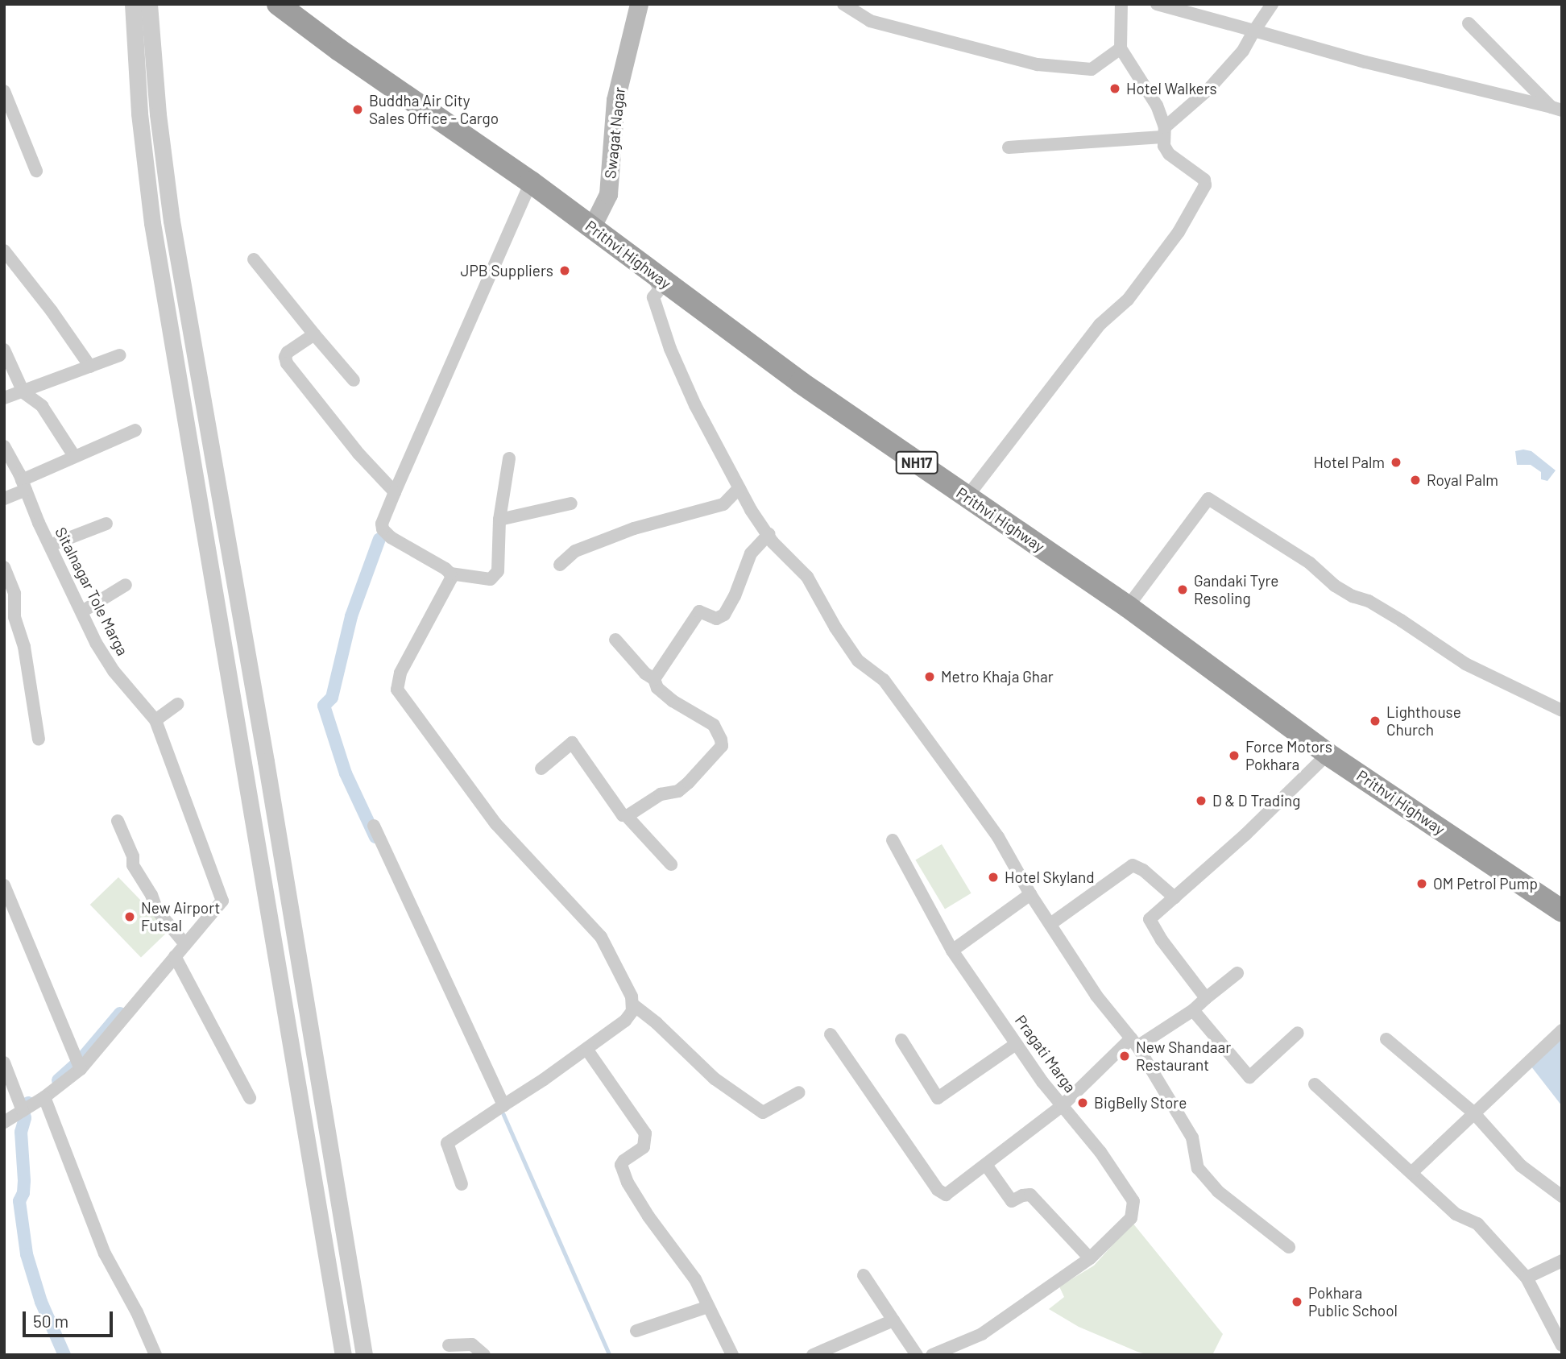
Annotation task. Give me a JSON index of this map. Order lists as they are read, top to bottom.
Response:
{
  "streets": {
    "highway": ["Prithvi Highway", "NH17"],
    "main road": ["Swagat Nagar"],
    "street": ["Sitalnagar Tole Marga", "Pragati Marga"]
  },
  "crossings": [
    ["Swagat Nagar", "Prithvi Highway"]
  ],
  "places": [
    "Hotel Walkers",
    "Buddha Air City Sales Office - Cargo",
    "JPB Suppliers",
    "Hotel Palm",
    "Royal Palm",
    "Gandaki Tyre Resoling",
    "Metro Khaja Ghar",
    "Lighthouse Church",
    "Force Motors Pokhara",
    "D & D Trading",
    "Hotel Skyland",
    "OM Petrol Pump",
    "New Airport Futsal",
    "New Shandaar Restaurant",
    "BigBelly Store",
    "Pokhara Public School"
  ],
  "scale_bar": "50 m"
}
